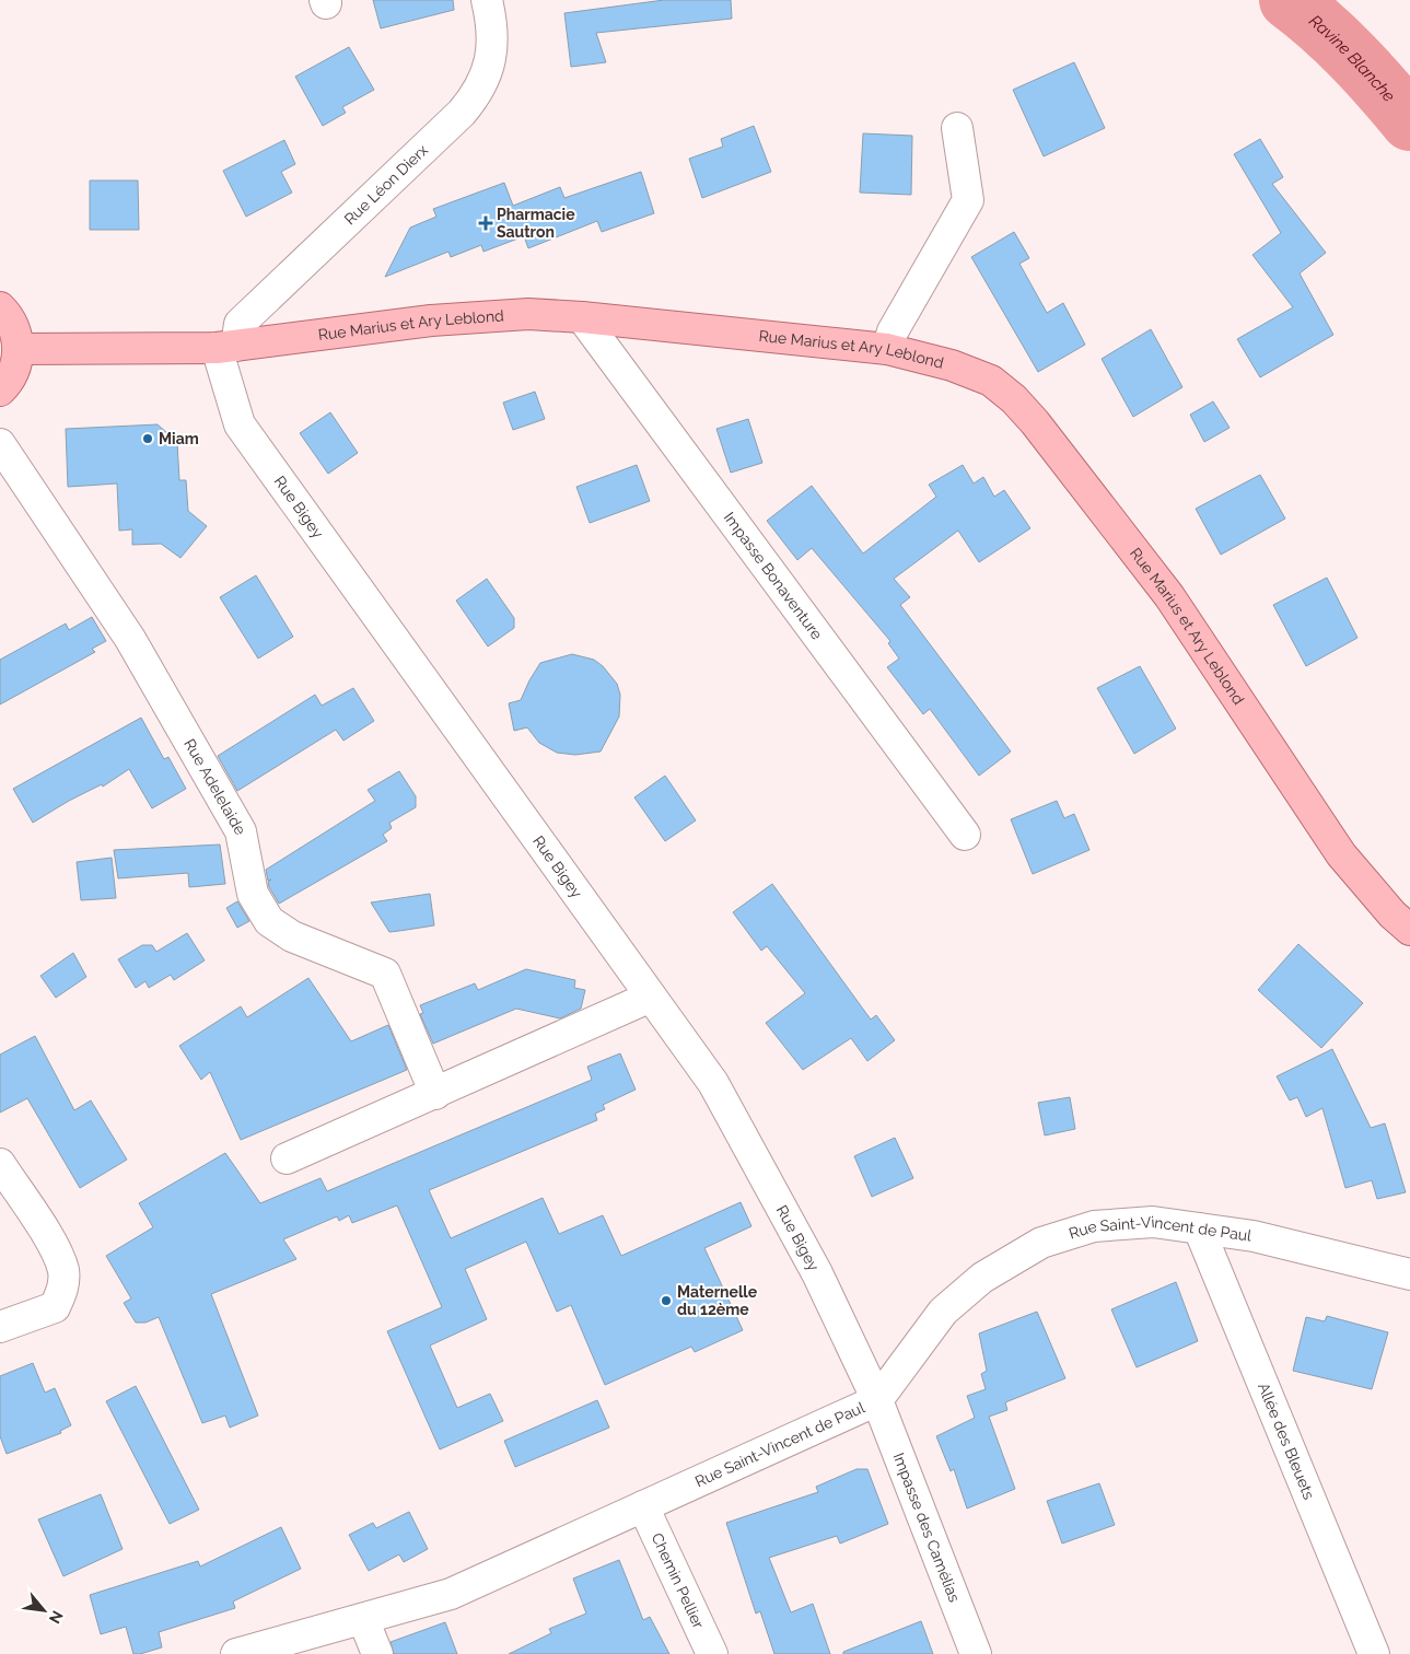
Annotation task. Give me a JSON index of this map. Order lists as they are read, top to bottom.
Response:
{
  "streets": {
    "main road": ["Rue Marius et Ary Leblond"],
    "street": [
      "Rue Léon Dierx",
      "Rue Bigey",
      "Impasse Bonaventure",
      "Rue Adelelaide",
      "Rue Saint-Vincent de Paul",
      "Allée des Bleuets",
      "Impasse des Camélias",
      "Chemin Pellier"
    ]
  },
  "crossings": [
    ["Rue Léon Dierx", "Rue Marius et Ary Leblond"],
    ["Rue Léon Dierx", "Rue Bigey"],
    ["Rue Marius et Ary Leblond", "Rue Bigey"],
    ["Rue Marius et Ary Leblond", "Impasse Bonaventure"],
    ["Rue Bigey", "Rue Saint-Vincent de Paul"],
    ["Rue Bigey", "Impasse des Camélias"],
    ["Rue Saint-Vincent de Paul", "Allée des Bleuets"],
    ["Rue Saint-Vincent de Paul", "Impasse des Camélias"],
    ["Rue Saint-Vincent de Paul", "Chemin Pellier"]
  ],
  "water": ["Ravine Blanche"],
  "places": {
    "health": ["Pharmacie Sautron"],
    "other": ["Miam", "Maternelle du 12ème"]
  },
  "north": "bottom right"
}
